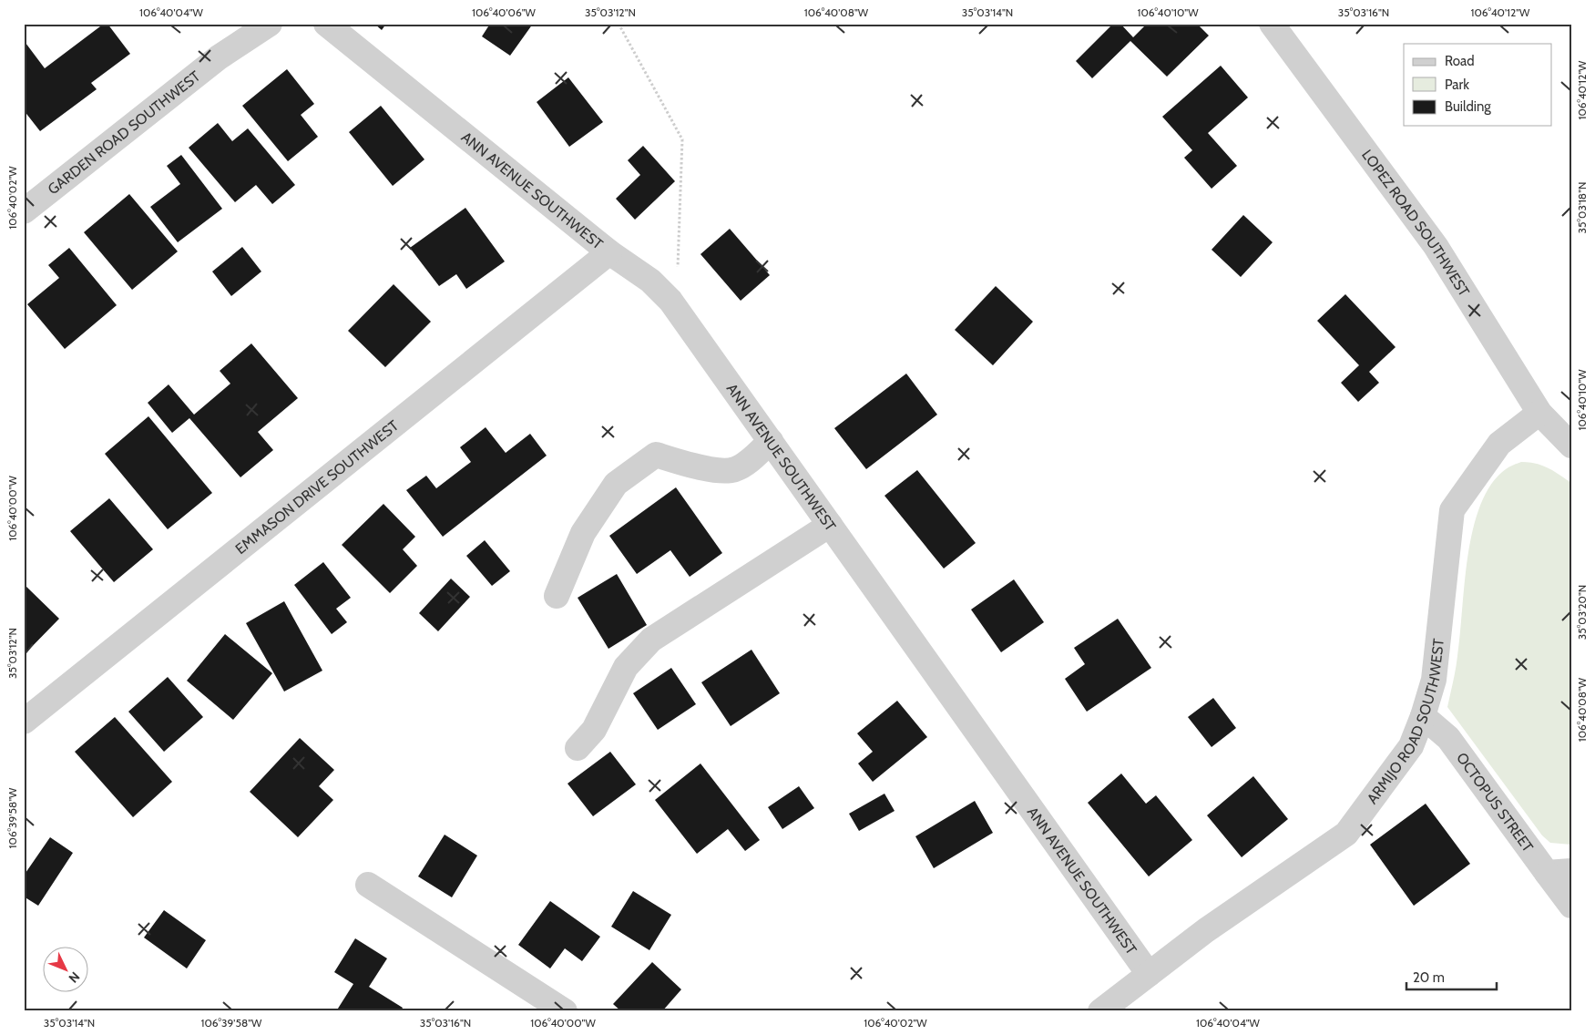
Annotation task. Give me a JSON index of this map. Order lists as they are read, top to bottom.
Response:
{
  "streets": {
    "street": [
      "GARDEN ROAD SOUTHWEST",
      "ANN AVENUE SOUTHWEST",
      "LOPEZ ROAD SOUTHWEST",
      "EMMASON DRIVE SOUTHWEST",
      "ARMIJO ROAD SOUTHWEST",
      "OCTOPUS STREET"
    ]
  },
  "crossings": [
    ["ANN AVENUE SOUTHWEST", "EMMASON DRIVE SOUTHWEST"],
    ["ANN AVENUE SOUTHWEST", "ARMIJO ROAD SOUTHWEST"],
    ["LOPEZ ROAD SOUTHWEST", "ARMIJO ROAD SOUTHWEST"],
    ["ARMIJO ROAD SOUTHWEST", "OCTOPUS STREET"]
  ],
  "legend": ["Road", "Park", "Building"],
  "scale_bar": "20 m",
  "north": "bottom right",
  "coordinates": [
    "106°40'04\"W",
    "106°40'06\"W",
    "35°03'12\"N",
    "106°40'08\"W",
    "35°03'14\"N",
    "106°40'10\"W",
    "35°03'16\"N",
    "106°40'12\"W",
    "106°40'02\"W",
    "35°03'18\"N",
    "106°40'00\"W",
    "35°03'20\"N",
    "106°39'58\"W"
  ]
}
